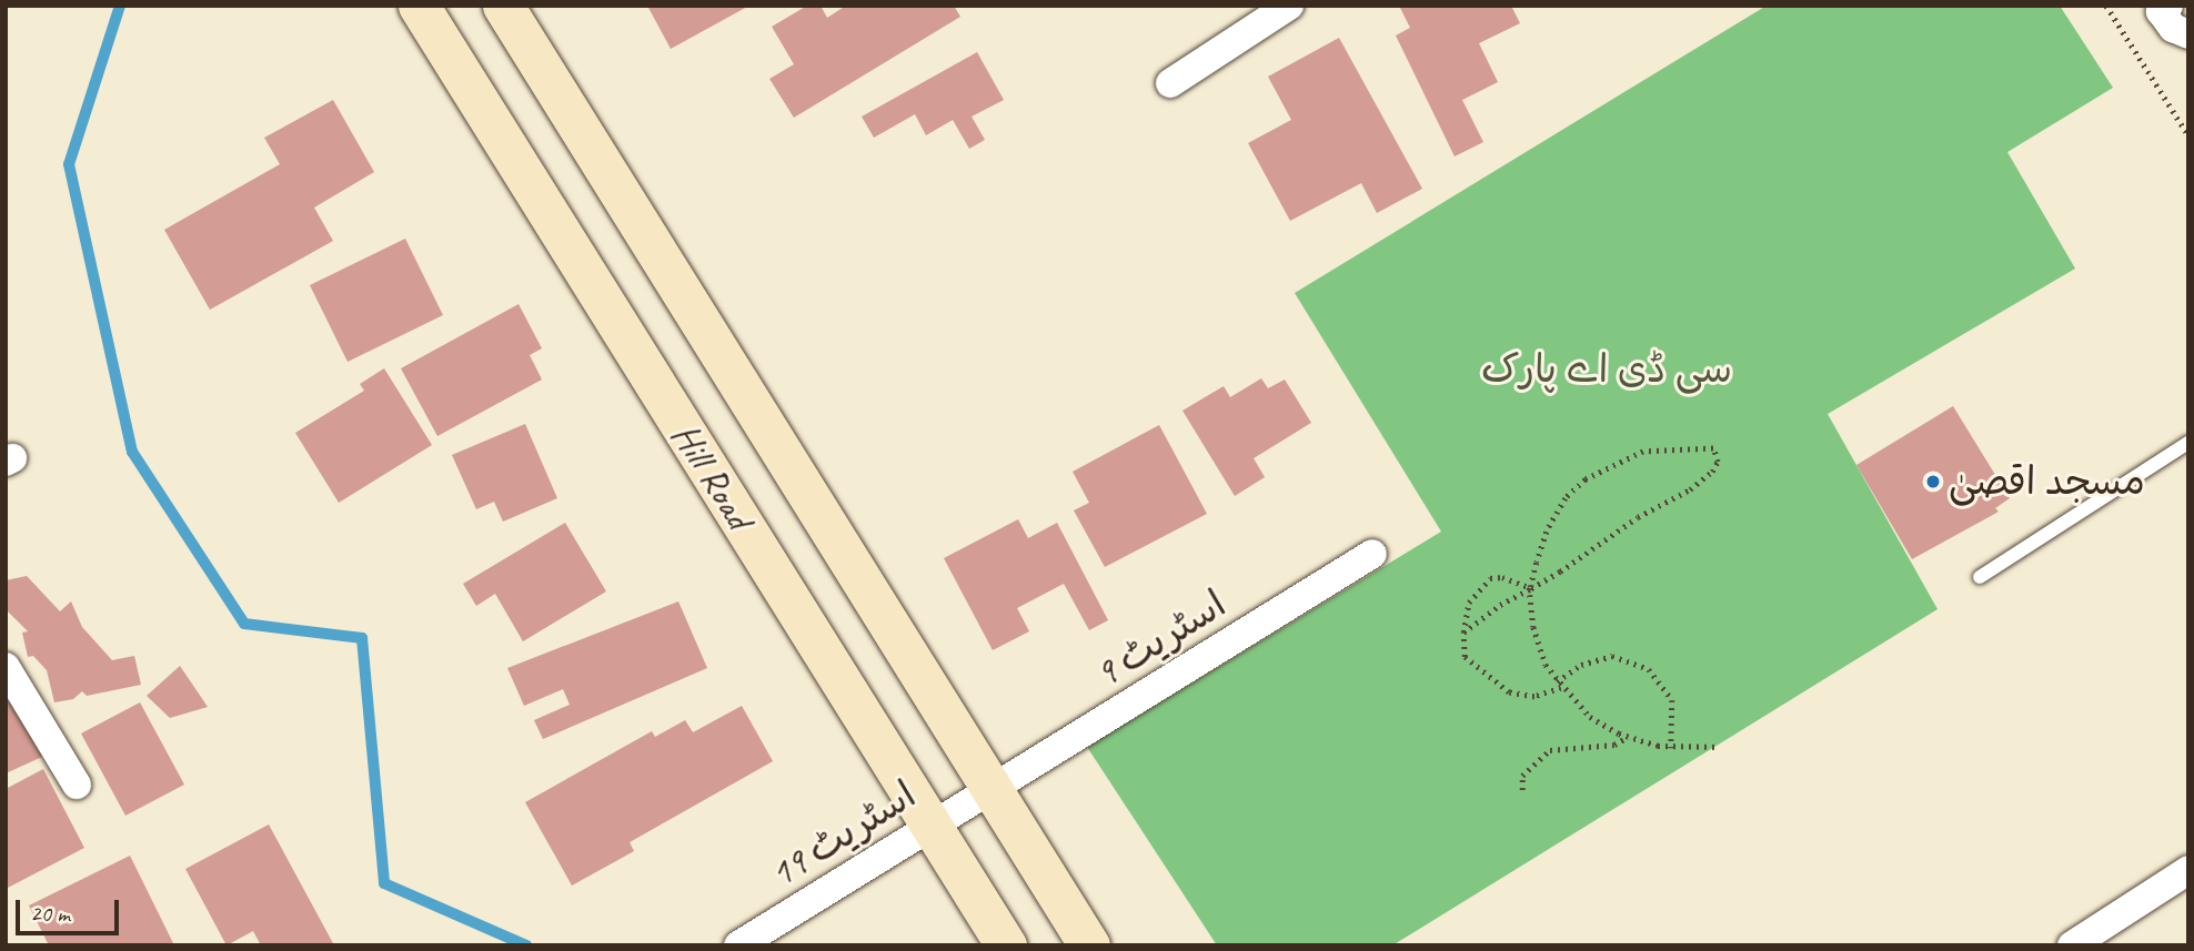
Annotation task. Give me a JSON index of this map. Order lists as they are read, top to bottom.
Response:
{
  "streets": {
    "street": ["Hill Road", "اسٹریٹ 9", "اسٹریٹ 19"]
  },
  "crossings": [
    ["Hill Road", "اسٹریٹ 9"],
    ["Hill Road", "اسٹریٹ 19"],
    ["اسٹریٹ 9", "اسٹریٹ 19"]
  ],
  "parks": ["سی ڈی اے پارک"],
  "places": ["مسجد اقصیٰ"],
  "scale_bar": "20 m"
}
